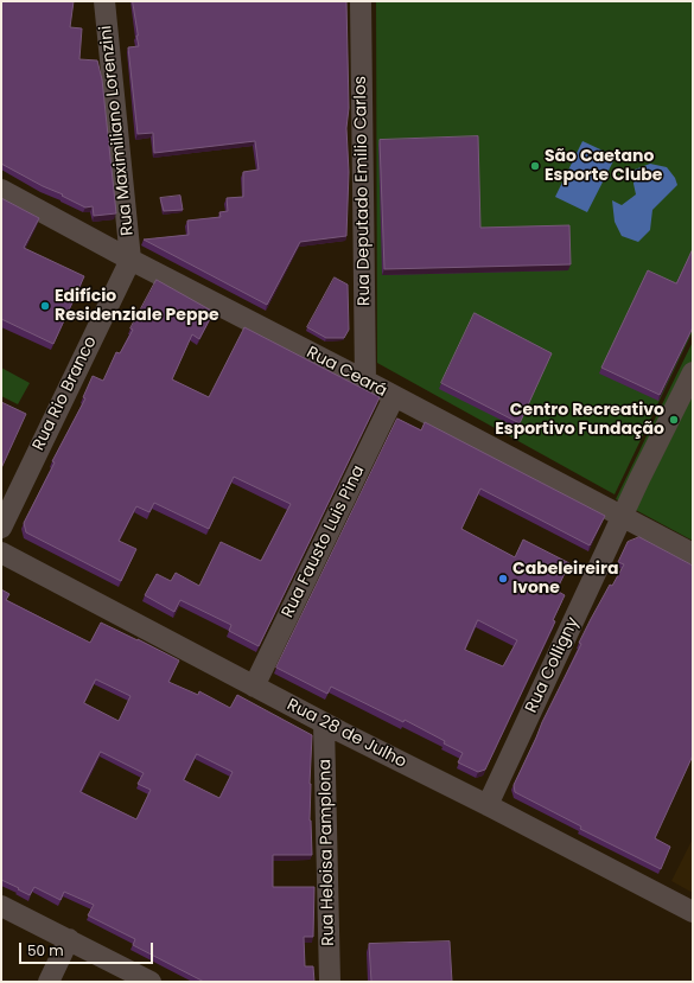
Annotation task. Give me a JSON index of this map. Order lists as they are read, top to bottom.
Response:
{
  "streets": {
    "street": [
      "Rua Maximiliano Lorenzini",
      "Rua Deputado Emilio Carlos",
      "Rua Ceará",
      "Rua Rio Branco",
      "Rua Fausto Luis Pina",
      "Rua Colligny",
      "Rua 28 de Julho",
      "Rua Heloisa Pamplona"
    ]
  },
  "crossings": [
    ["Rua Maximiliano Lorenzini", "Rua Ceará"],
    ["Rua Maximiliano Lorenzini", "Rua Rio Branco"],
    ["Rua Deputado Emilio Carlos", "Rua Ceará"],
    ["Rua Ceará", "Rua Rio Branco"],
    ["Rua Ceará", "Rua Fausto Luis Pina"],
    ["Rua Ceará", "Rua Colligny"],
    ["Rua Fausto Luis Pina", "Rua 28 de Julho"],
    ["Rua Colligny", "Rua 28 de Julho"],
    ["Rua 28 de Julho", "Rua Heloisa Pamplona"]
  ],
  "places": [
    "São Caetano Esporte Clube",
    "Edifício Residenziale Peppe",
    "Centro Recreativo Esportivo Fundação",
    "Cabeleireira Ivone"
  ],
  "scale_bar": "50 m"
}
